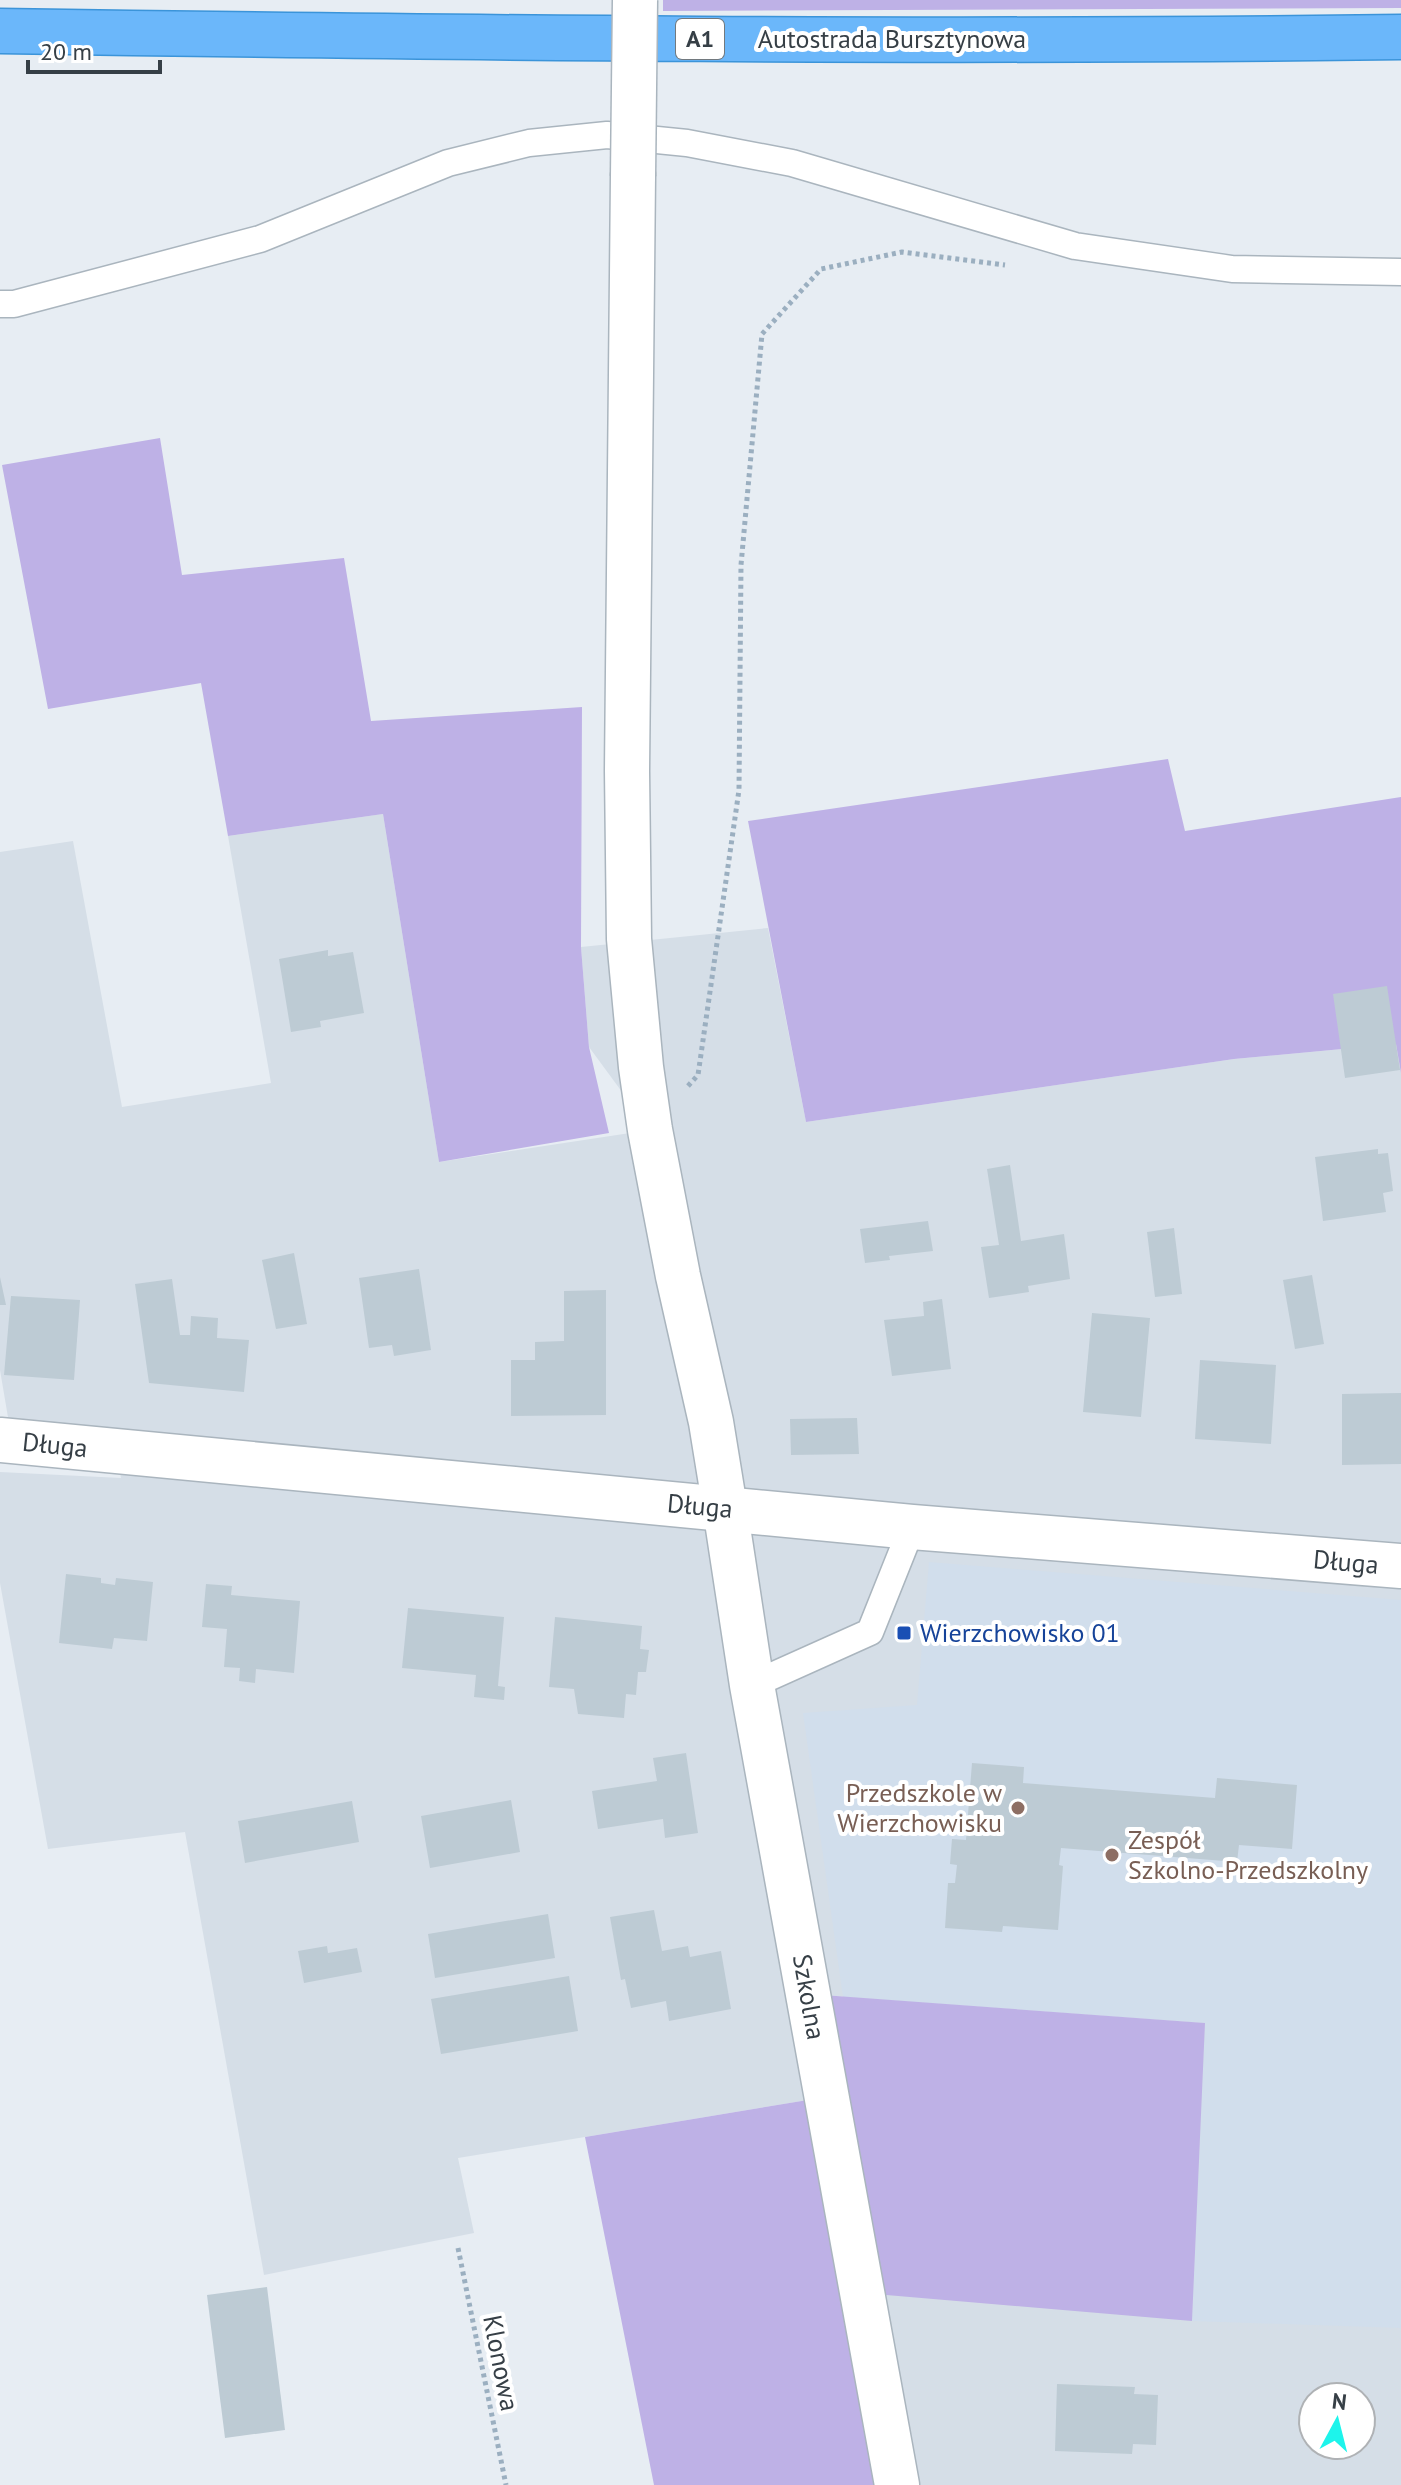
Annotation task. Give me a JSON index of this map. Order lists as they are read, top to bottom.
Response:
{
  "streets": {
    "highway": ["A1", "Autostrada Bursztynowa"],
    "street": ["Długa", "Szkolna"],
    "path": ["Klonowa"]
  },
  "crossings": [
    ["Długa", "Szkolna"]
  ],
  "places": {
    "transit": ["Wierzchowisko 01"],
    "other": ["Przedszkole w Wierzchowisku", "Zespół Szkolno-Przedszkolny"]
  },
  "scale_bar": "20 m",
  "north": "top"
}
